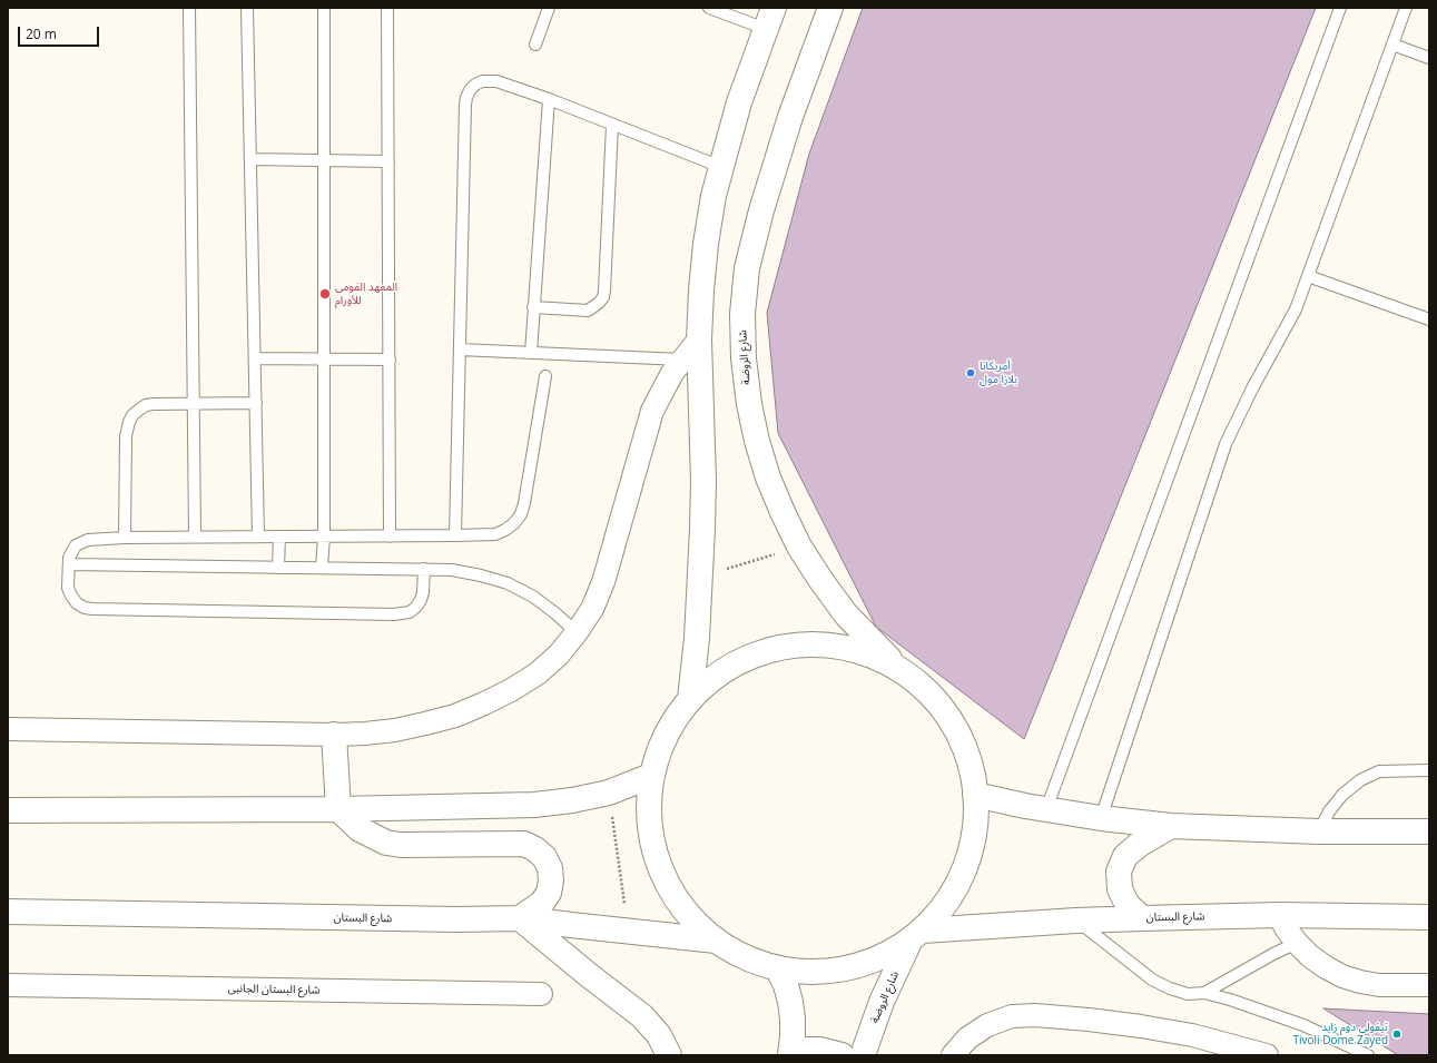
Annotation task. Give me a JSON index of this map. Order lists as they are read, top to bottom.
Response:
{
  "streets": {
    "street": ["شارع الروضة", "شارع البستان", "شارع البستان الجانبى"]
  },
  "crossings": [
    ["شارع الروضة", "شارع البستان"]
  ],
  "places": ["المعهد القومى للأورام", "أمريكانا بلازا مول", "تيفولى دوم زايد Tivoli Dome Zayed"],
  "scale_bar": "20 m"
}
